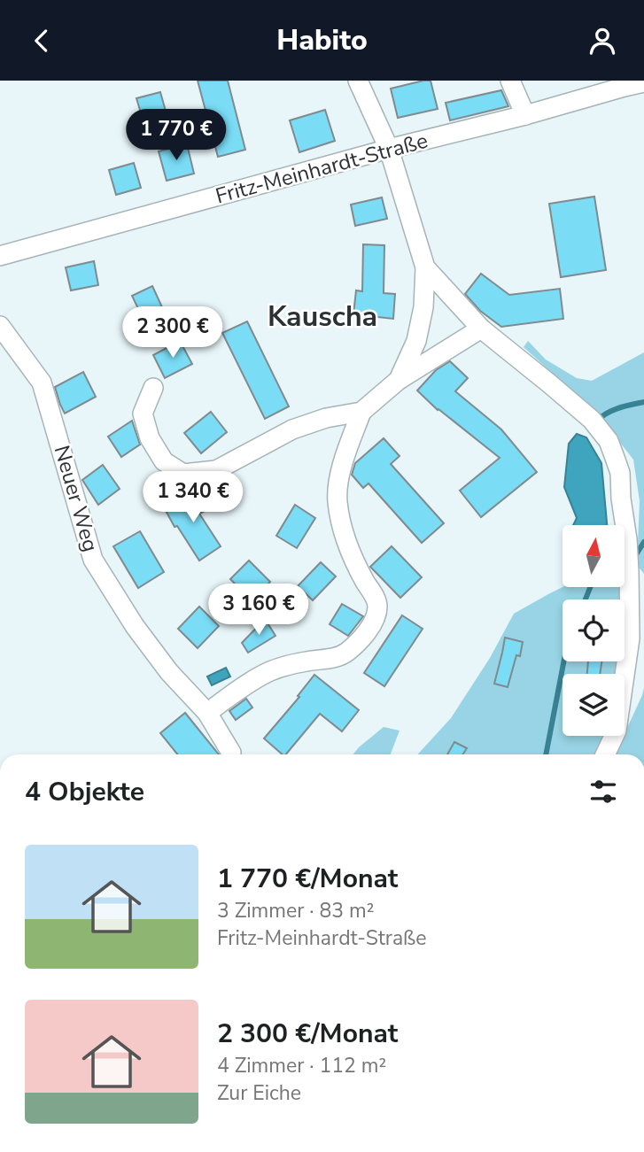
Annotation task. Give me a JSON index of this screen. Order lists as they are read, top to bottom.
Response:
{
  "streets": {
    "street": ["Fritz-Meinhardt-Straße", "Neuer Weg"]
  },
  "districts": ["Kauscha"],
  "north": "top",
  "page": {
    "header": "Habito",
    "price": [
      "1 770 €",
      "2 300 €",
      "1 340 €",
      "3 160 €"
    ],
    "heading": "4 Objekte",
    "list": [
      {
        "name": "1 770 €/Monat",
        "note": "3 Zimmer · 83 m² · Fritz-Meinhardt-Straße"
      },
      {
        "name": "2 300 €/Monat",
        "note": "4 Zimmer · 112 m² · Zur Eiche"
      }
    ]
  }
}
